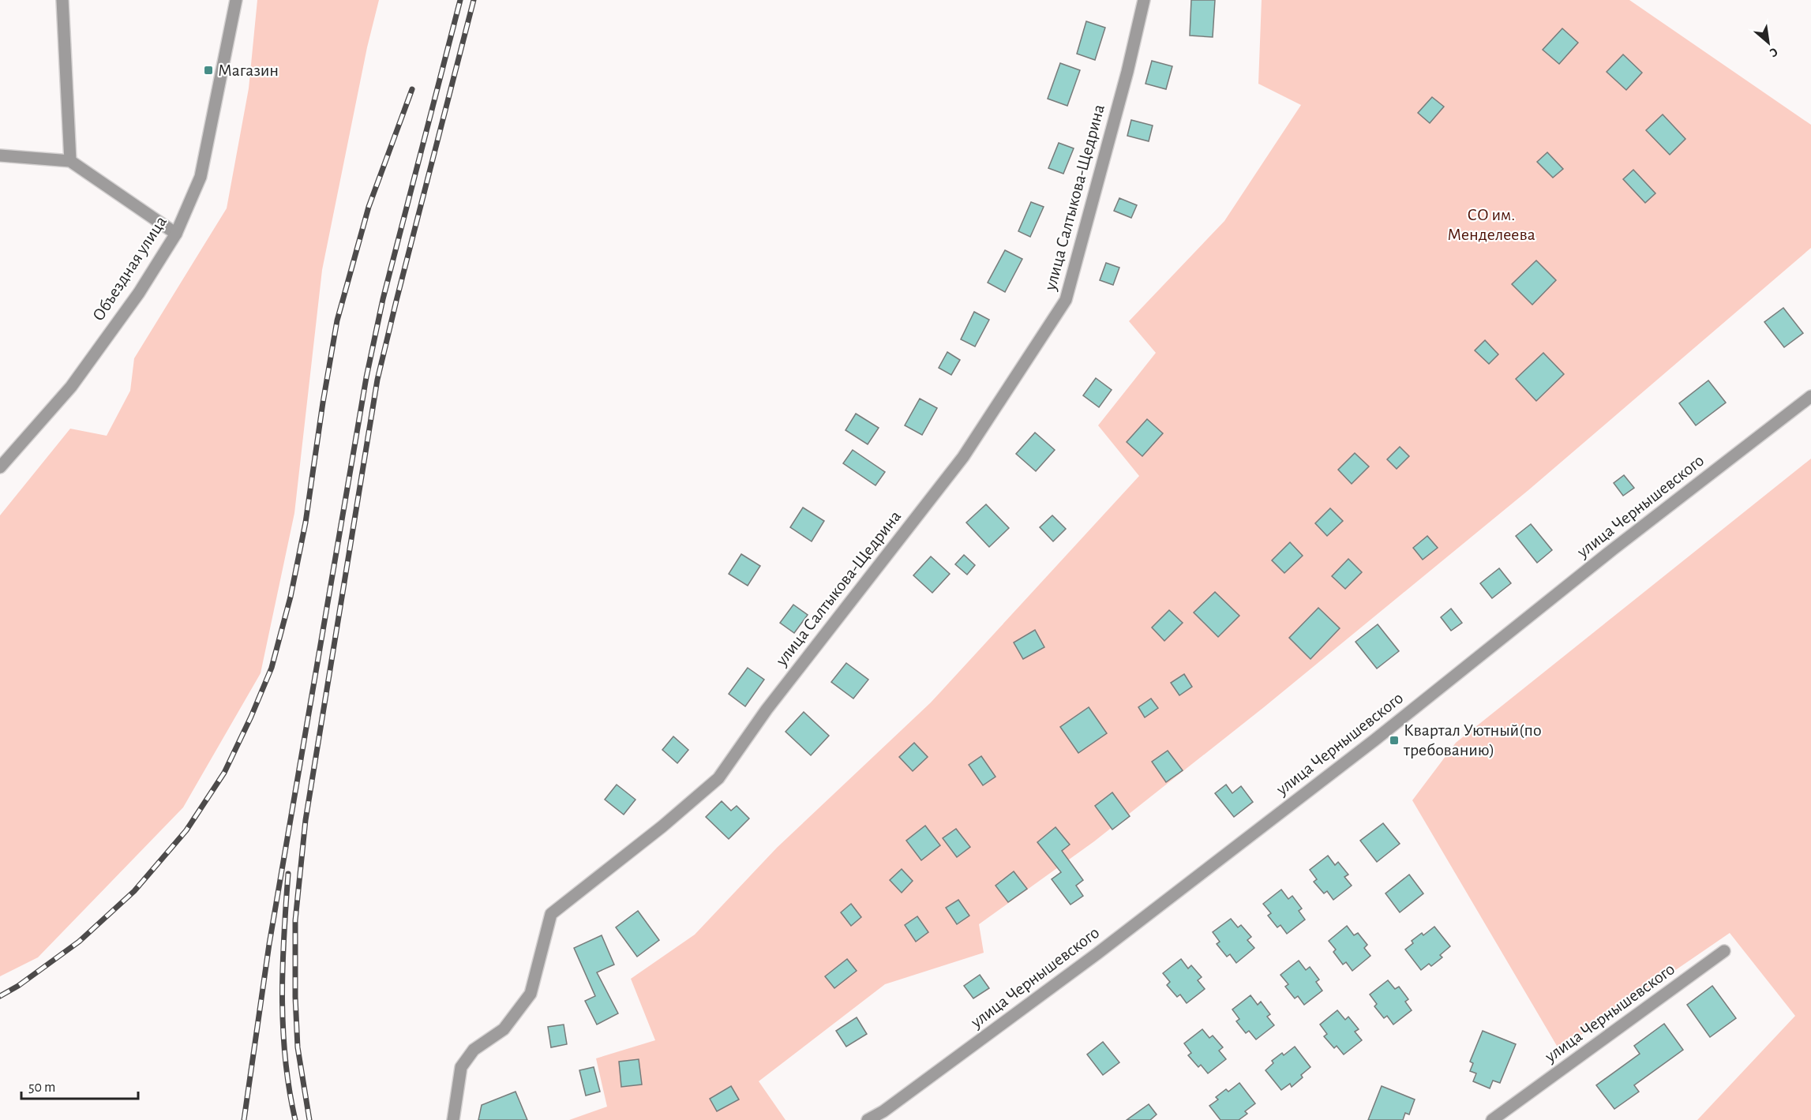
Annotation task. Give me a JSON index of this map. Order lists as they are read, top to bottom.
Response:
{
  "streets": {
    "street": ["улица Салтыкова-Щедрина", "Объездная улица", "улица Чернышевского"]
  },
  "parks": ["СО им. Менделеева"],
  "places": {
    "transit": ["Магазин", "Квартал Уютный(по требованию)"]
  },
  "scale_bar": "50 m",
  "north": "bottom right"
}
